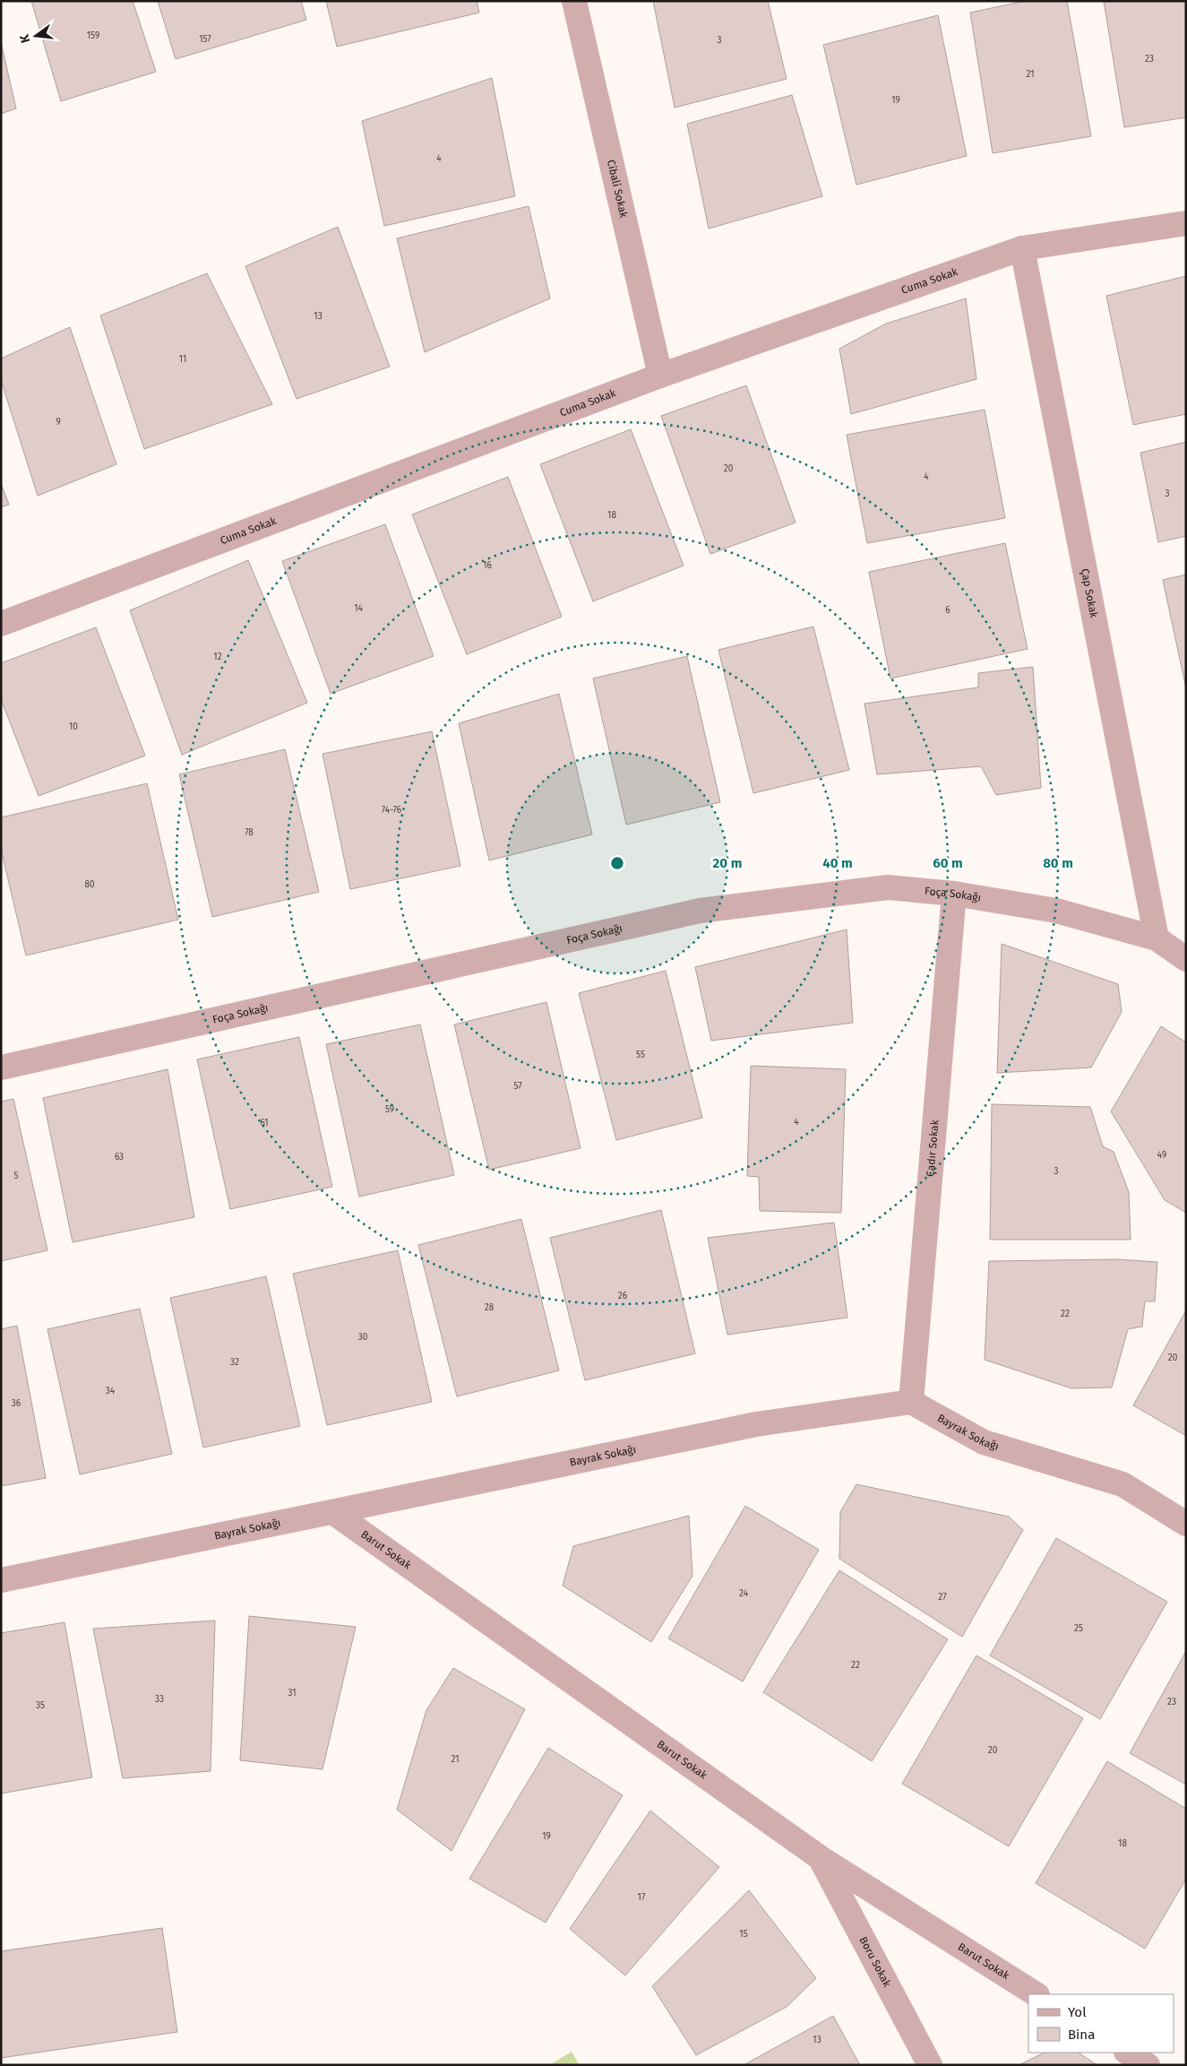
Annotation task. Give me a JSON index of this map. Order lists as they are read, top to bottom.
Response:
{
  "streets": {
    "street": [
      "Cibali Sokak",
      "Cuma Sokak",
      "Çap Sokak",
      "Foça Sokağı",
      "Çadır Sokak",
      "Bayrak Sokağı",
      "Barut Sokak",
      "Boru Sokak"
    ]
  },
  "crossings": [
    ["Cibali Sokak", "Cuma Sokak"],
    ["Cuma Sokak", "Çap Sokak"],
    ["Çap Sokak", "Foça Sokağı"],
    ["Foça Sokağı", "Çadır Sokak"],
    ["Çadır Sokak", "Bayrak Sokağı"],
    ["Bayrak Sokağı", "Barut Sokak"],
    ["Barut Sokak", "Boru Sokak"]
  ],
  "house_numbers": [
    "159",
    "157",
    "3",
    "23",
    "21",
    "19",
    "4",
    "13",
    "11",
    "9",
    "20",
    "4",
    "3",
    "18",
    "16",
    "14",
    "6",
    "12",
    "10",
    "74-76",
    "78",
    "80",
    "55",
    "57",
    "59",
    "4",
    "61",
    "49",
    "63",
    "3",
    "5",
    "26",
    "28",
    "22",
    "30",
    "20",
    "32",
    "34",
    "36",
    "24",
    "27",
    "25",
    "22",
    "31",
    "33",
    "23",
    "35",
    "20",
    "21",
    "19",
    "18",
    "17",
    "15",
    "13"
  ],
  "legend": ["Yol", "Bina"],
  "north": "left",
  "rings": [
    "20 m",
    "40 m",
    "60 m",
    "80 m"
  ]
}
